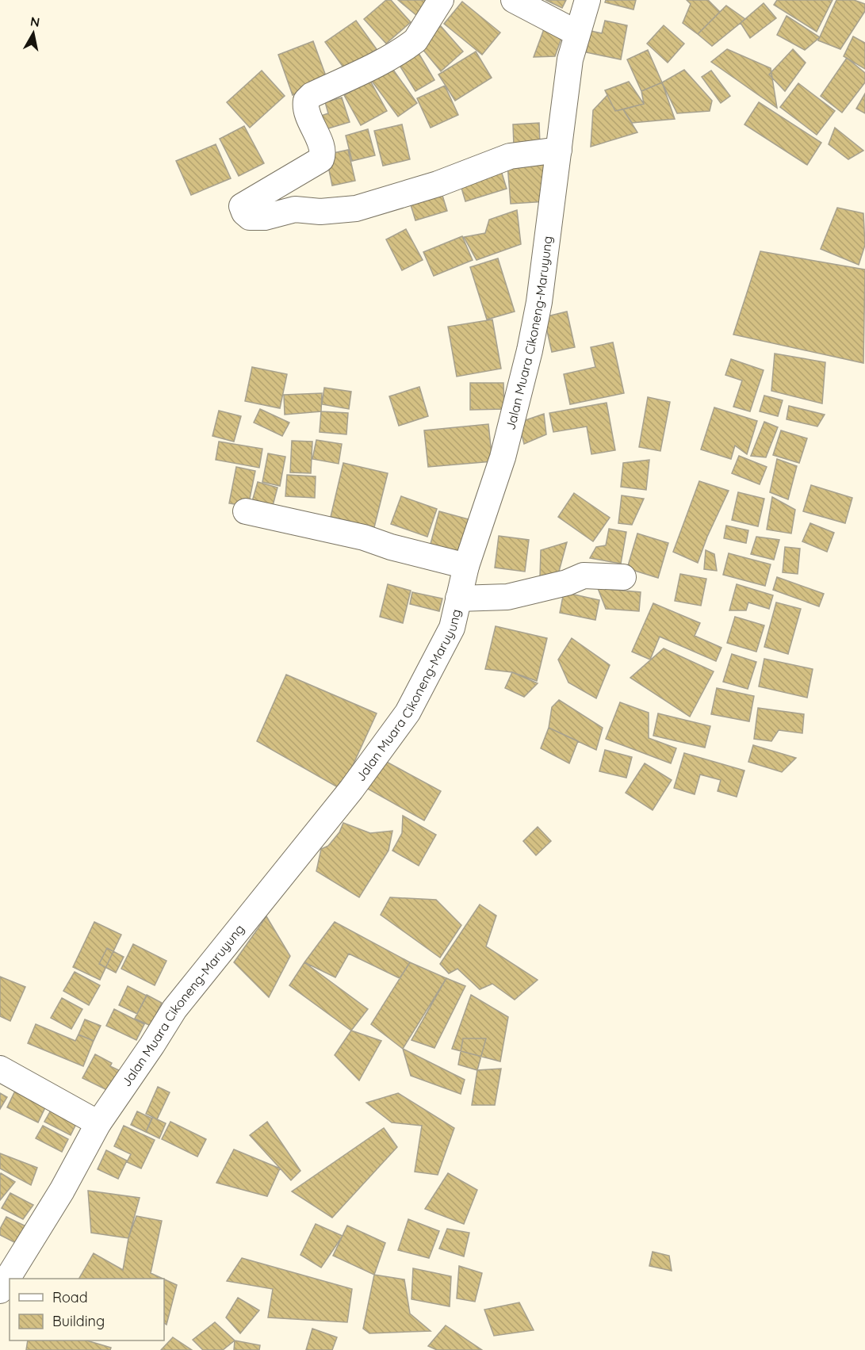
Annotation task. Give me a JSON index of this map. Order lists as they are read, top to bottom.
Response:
{
  "streets": {
    "street": ["Jalan Muara Cikoneng-Maruyung"]
  },
  "legend": ["Road", "Building"],
  "north": "top"
}
